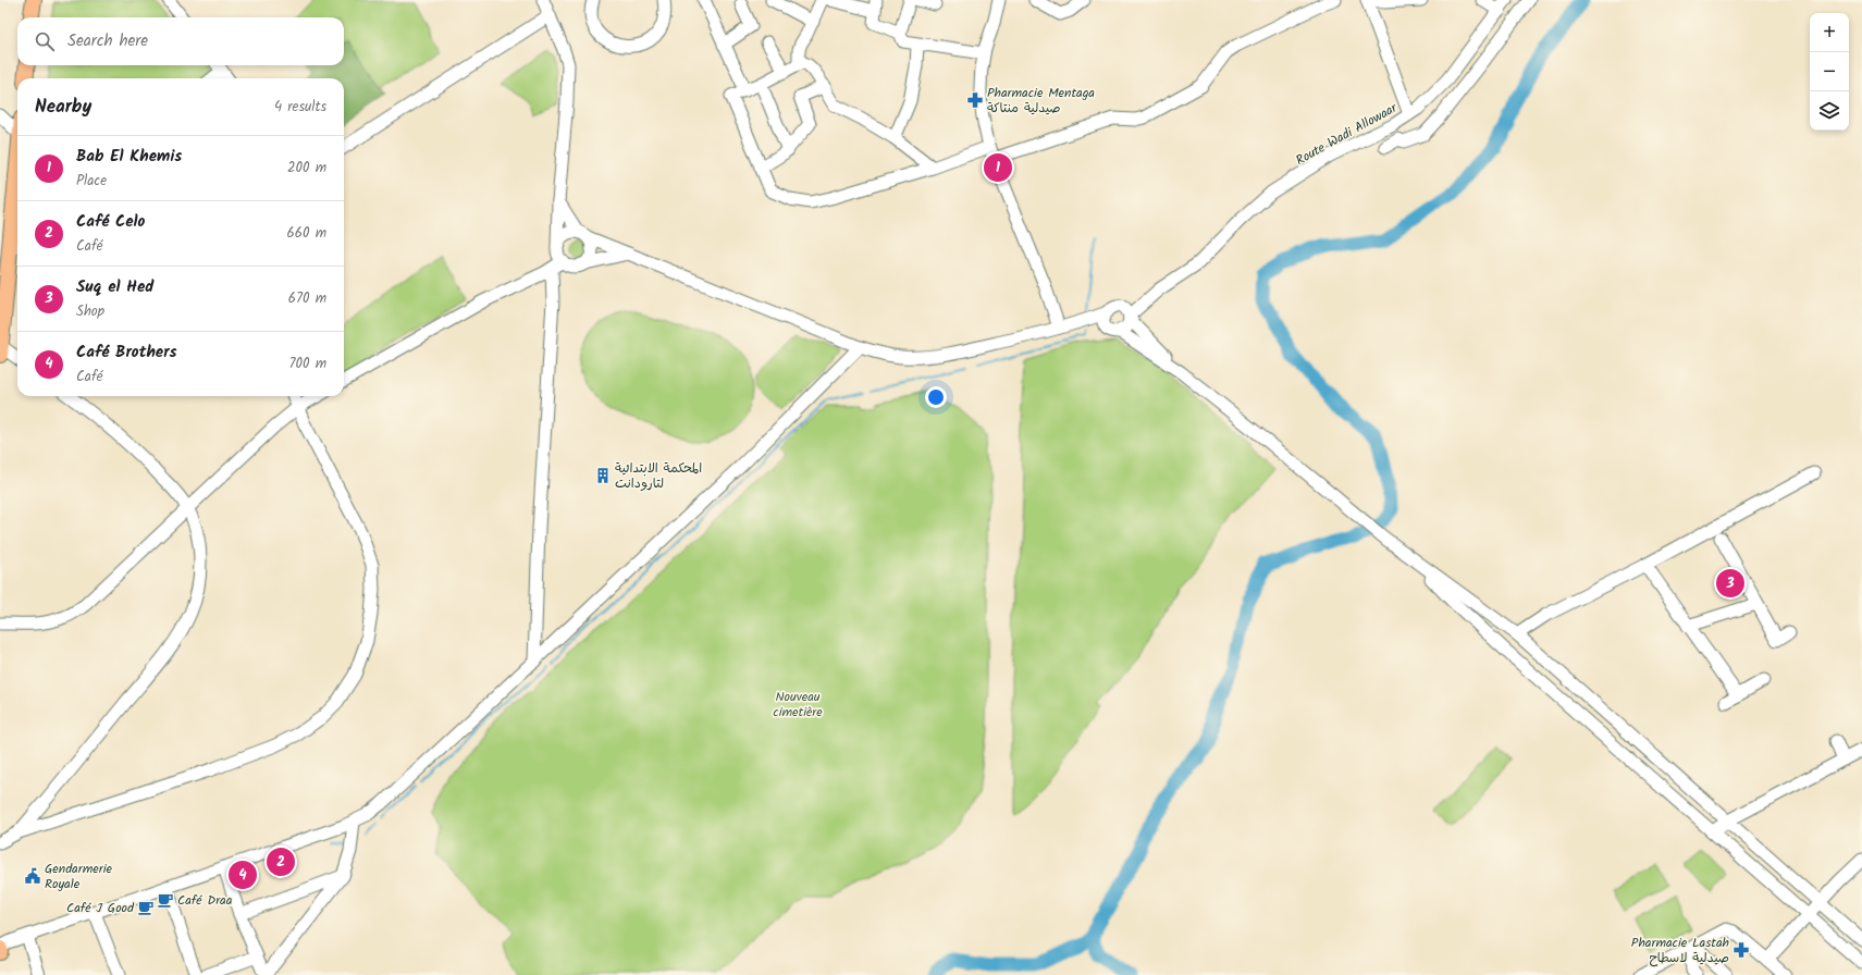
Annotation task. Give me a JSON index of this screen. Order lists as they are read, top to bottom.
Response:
{
  "streets": {
    "street": ["Route Wadi Allowaar"]
  },
  "parks": ["Nouveau cimetière"],
  "places": {
    "pharmacy": ["Pharmacie Mentaga صيدلية منتاكة", "Pharmacie Lastah صيدلية لاسطاح"],
    "building": ["المحكمة الابتدائية لتارودانت"],
    "public building": ["Gendarmerie Royale"],
    "cafe": ["Café Draa", "Café J Good"]
  },
  "page": {
    "map_buttons": ["+", "−"],
    "search": "Search here",
    "heading": ["Nearby", "4 results"],
    "list": [
      {
        "mark": "1",
        "name": "Bab El Khemis",
        "note": "Place",
        "value": "200 m"
      },
      {
        "mark": "2",
        "name": "Café Celo",
        "note": "Café",
        "value": "660 m"
      },
      {
        "mark": "3",
        "name": "Suq el Hed",
        "note": "Shop",
        "value": "670 m"
      },
      {
        "mark": "4",
        "name": "Café Brothers",
        "note": "Café",
        "value": "700 m"
      }
    ],
    "pins": [
      "1",
      "3",
      "2",
      "4"
    ]
  }
}
